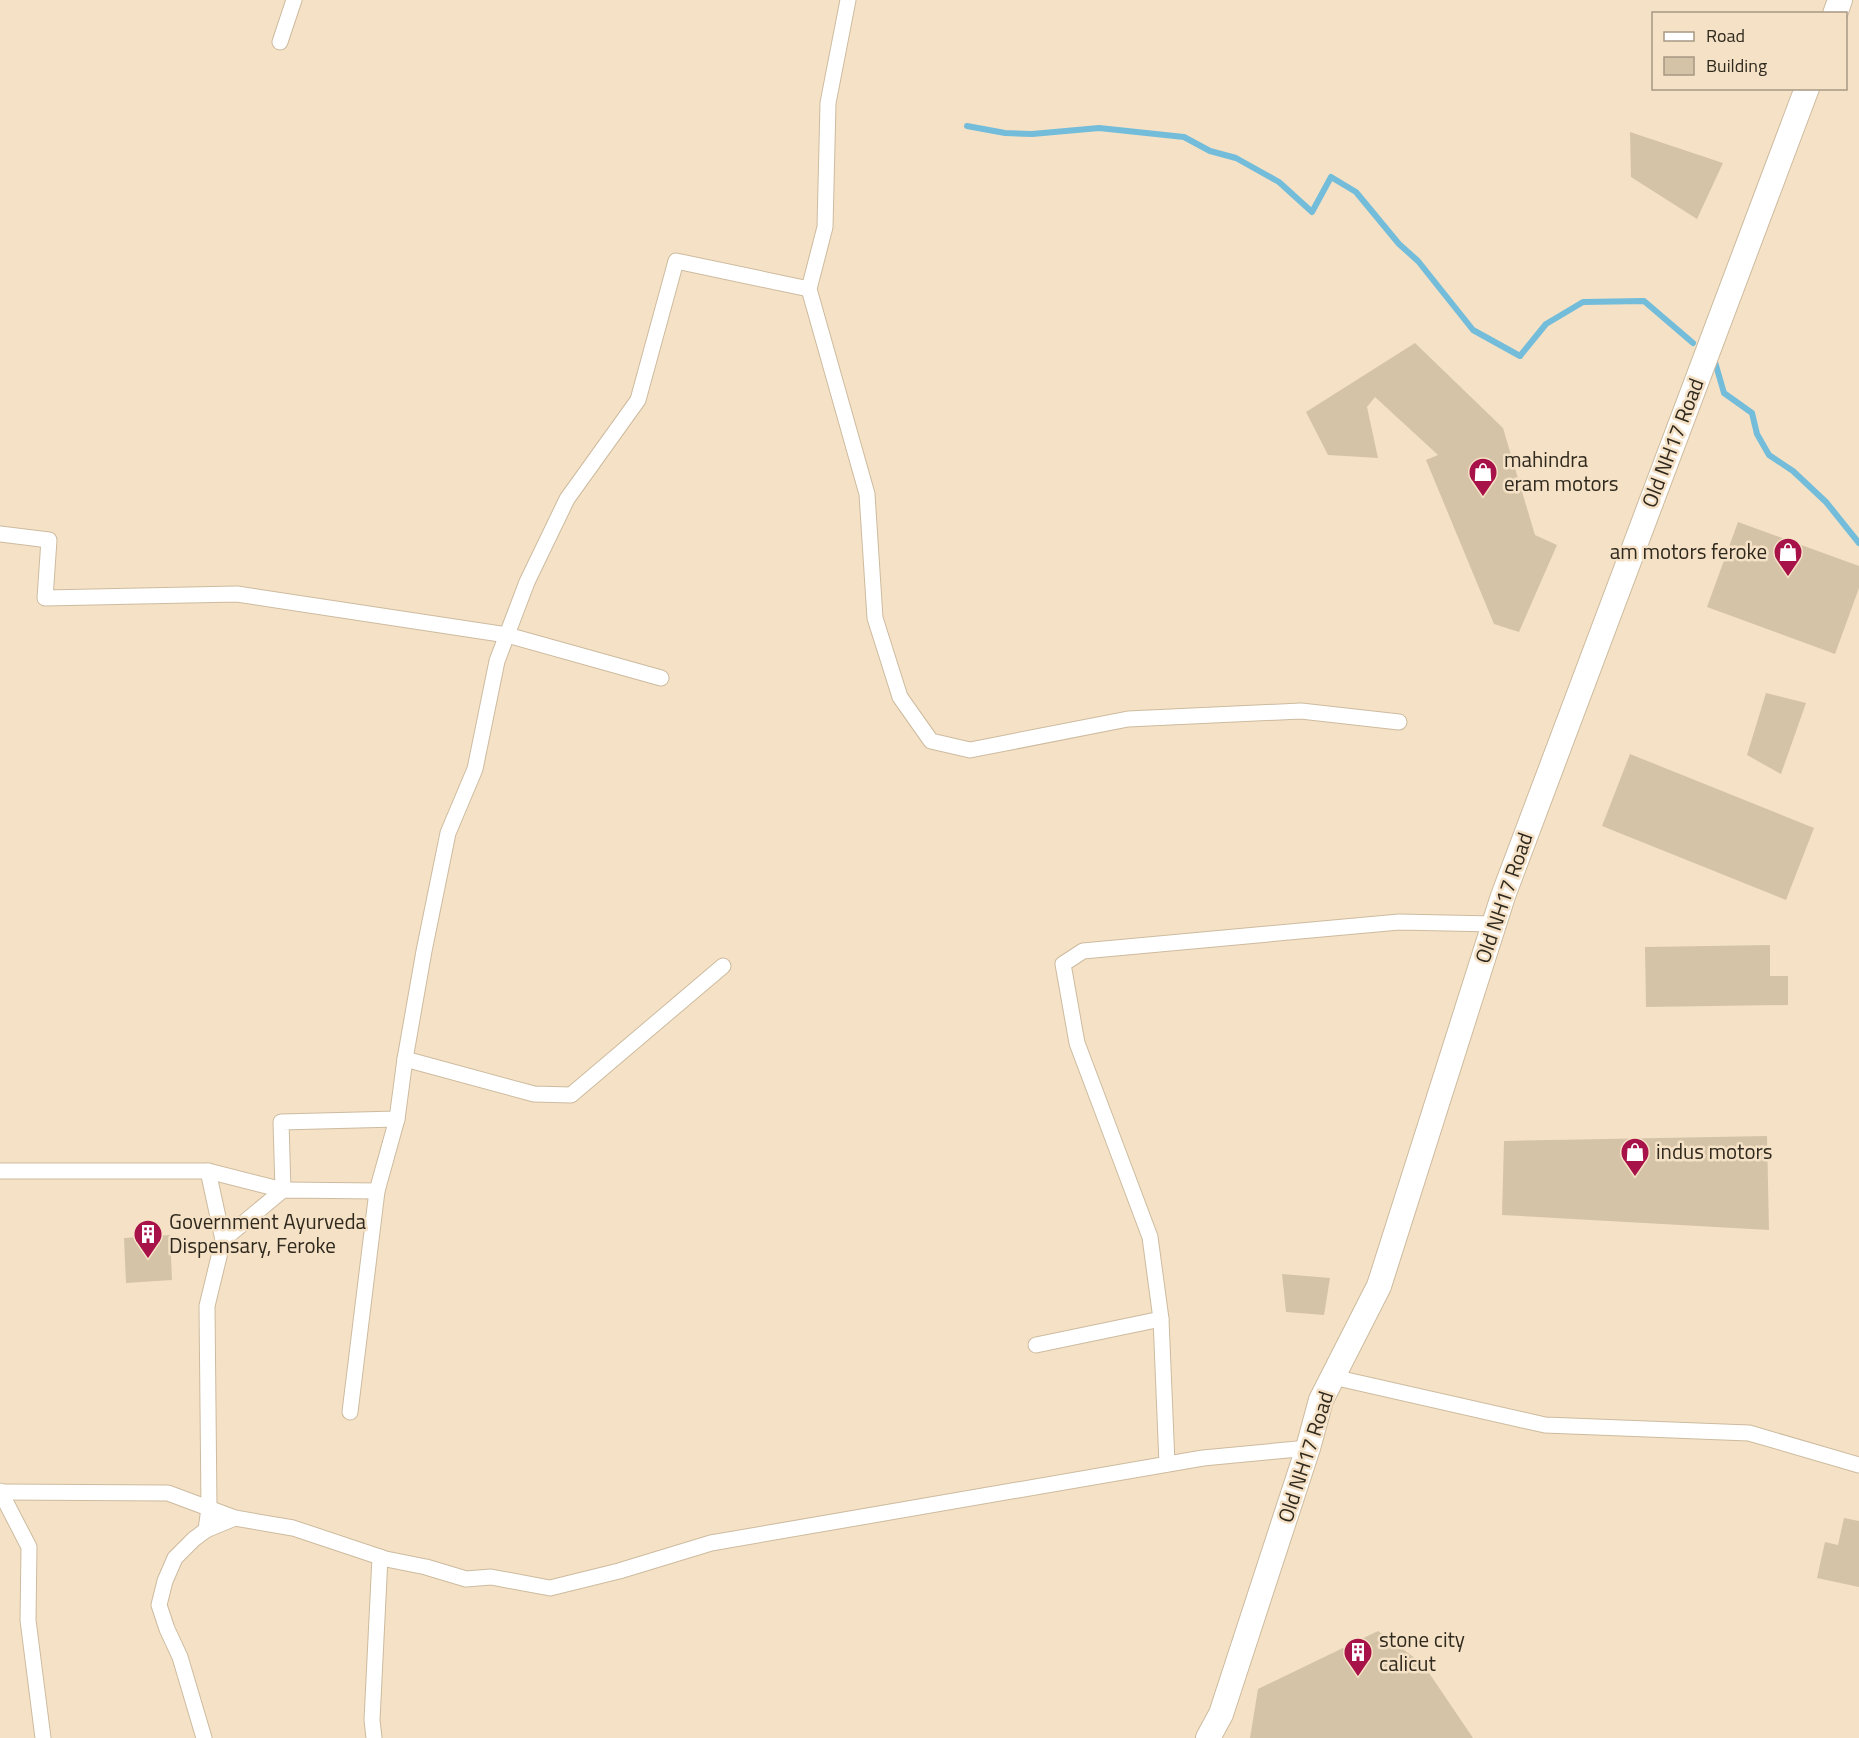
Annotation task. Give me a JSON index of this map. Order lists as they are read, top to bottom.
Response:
{
  "streets": {
    "main road": ["Old NH17 Road"]
  },
  "places": {
    "shop": ["mahindra eram motors", "am motors feroke", "indus motors"],
    "building": ["Government Ayurveda Dispensary, Feroke", "stone city calicut"]
  },
  "legend": ["Road", "Building"]
}
